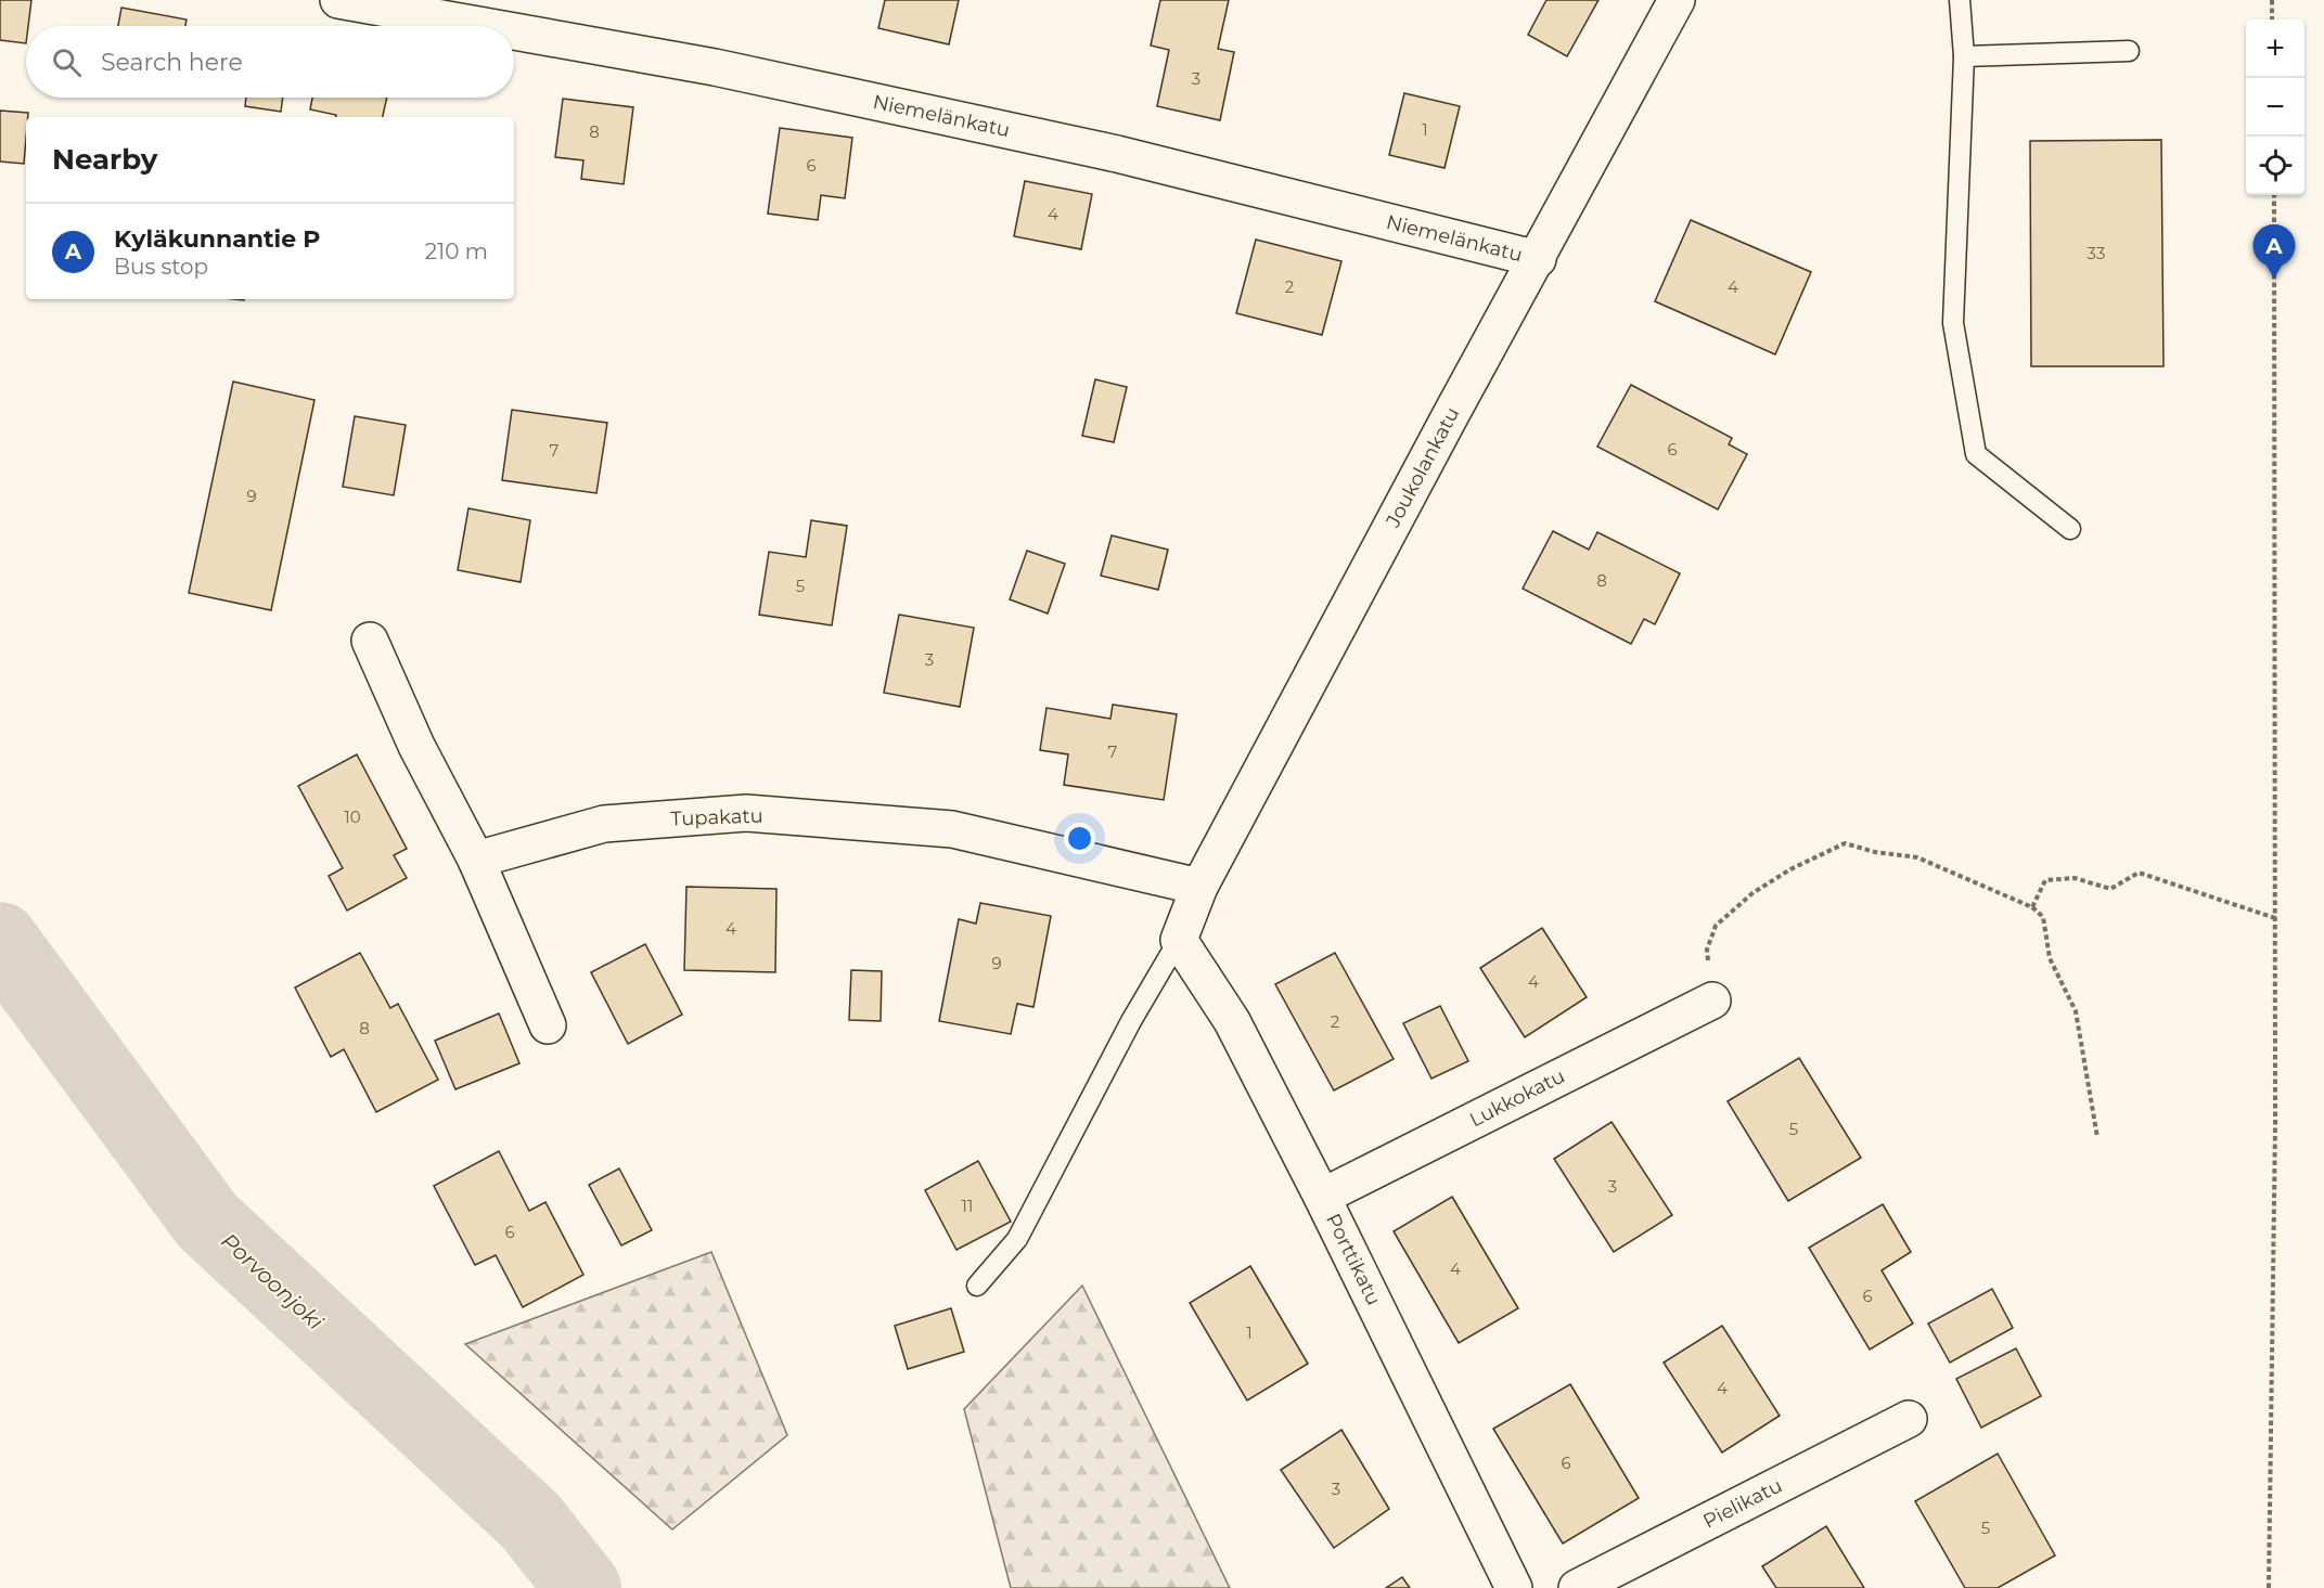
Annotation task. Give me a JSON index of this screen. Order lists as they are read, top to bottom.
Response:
{
  "streets": {
    "street": [
      "Niemelänkatu",
      "Joukolankatu",
      "Tupakatu",
      "Lukkokatu",
      "Porttikatu",
      "Pielikatu"
    ]
  },
  "crossings": [
    ["Niemelänkatu", "Joukolankatu"],
    ["Joukolankatu", "Tupakatu"],
    ["Joukolankatu", "Porttikatu"],
    ["Lukkokatu", "Porttikatu"]
  ],
  "water": ["Porvoonjoki"],
  "house_numbers": [
    "3",
    "1",
    "8",
    "6",
    "4",
    "33",
    "2",
    "4",
    "6",
    "7",
    "9",
    "8",
    "5",
    "3",
    "7",
    "10",
    "4",
    "9",
    "4",
    "2",
    "8",
    "5",
    "3",
    "11",
    "6",
    "4",
    "6",
    "1",
    "4",
    "6",
    "3",
    "5"
  ],
  "page": {
    "map_buttons": ["+", "−"],
    "search": "Search here",
    "heading": "Nearby",
    "list": [
      {
        "mark": "A",
        "name": "Kyläkunnantie P",
        "note": "Bus stop",
        "value": "210 m"
      }
    ],
    "pins": "A"
  }
}
